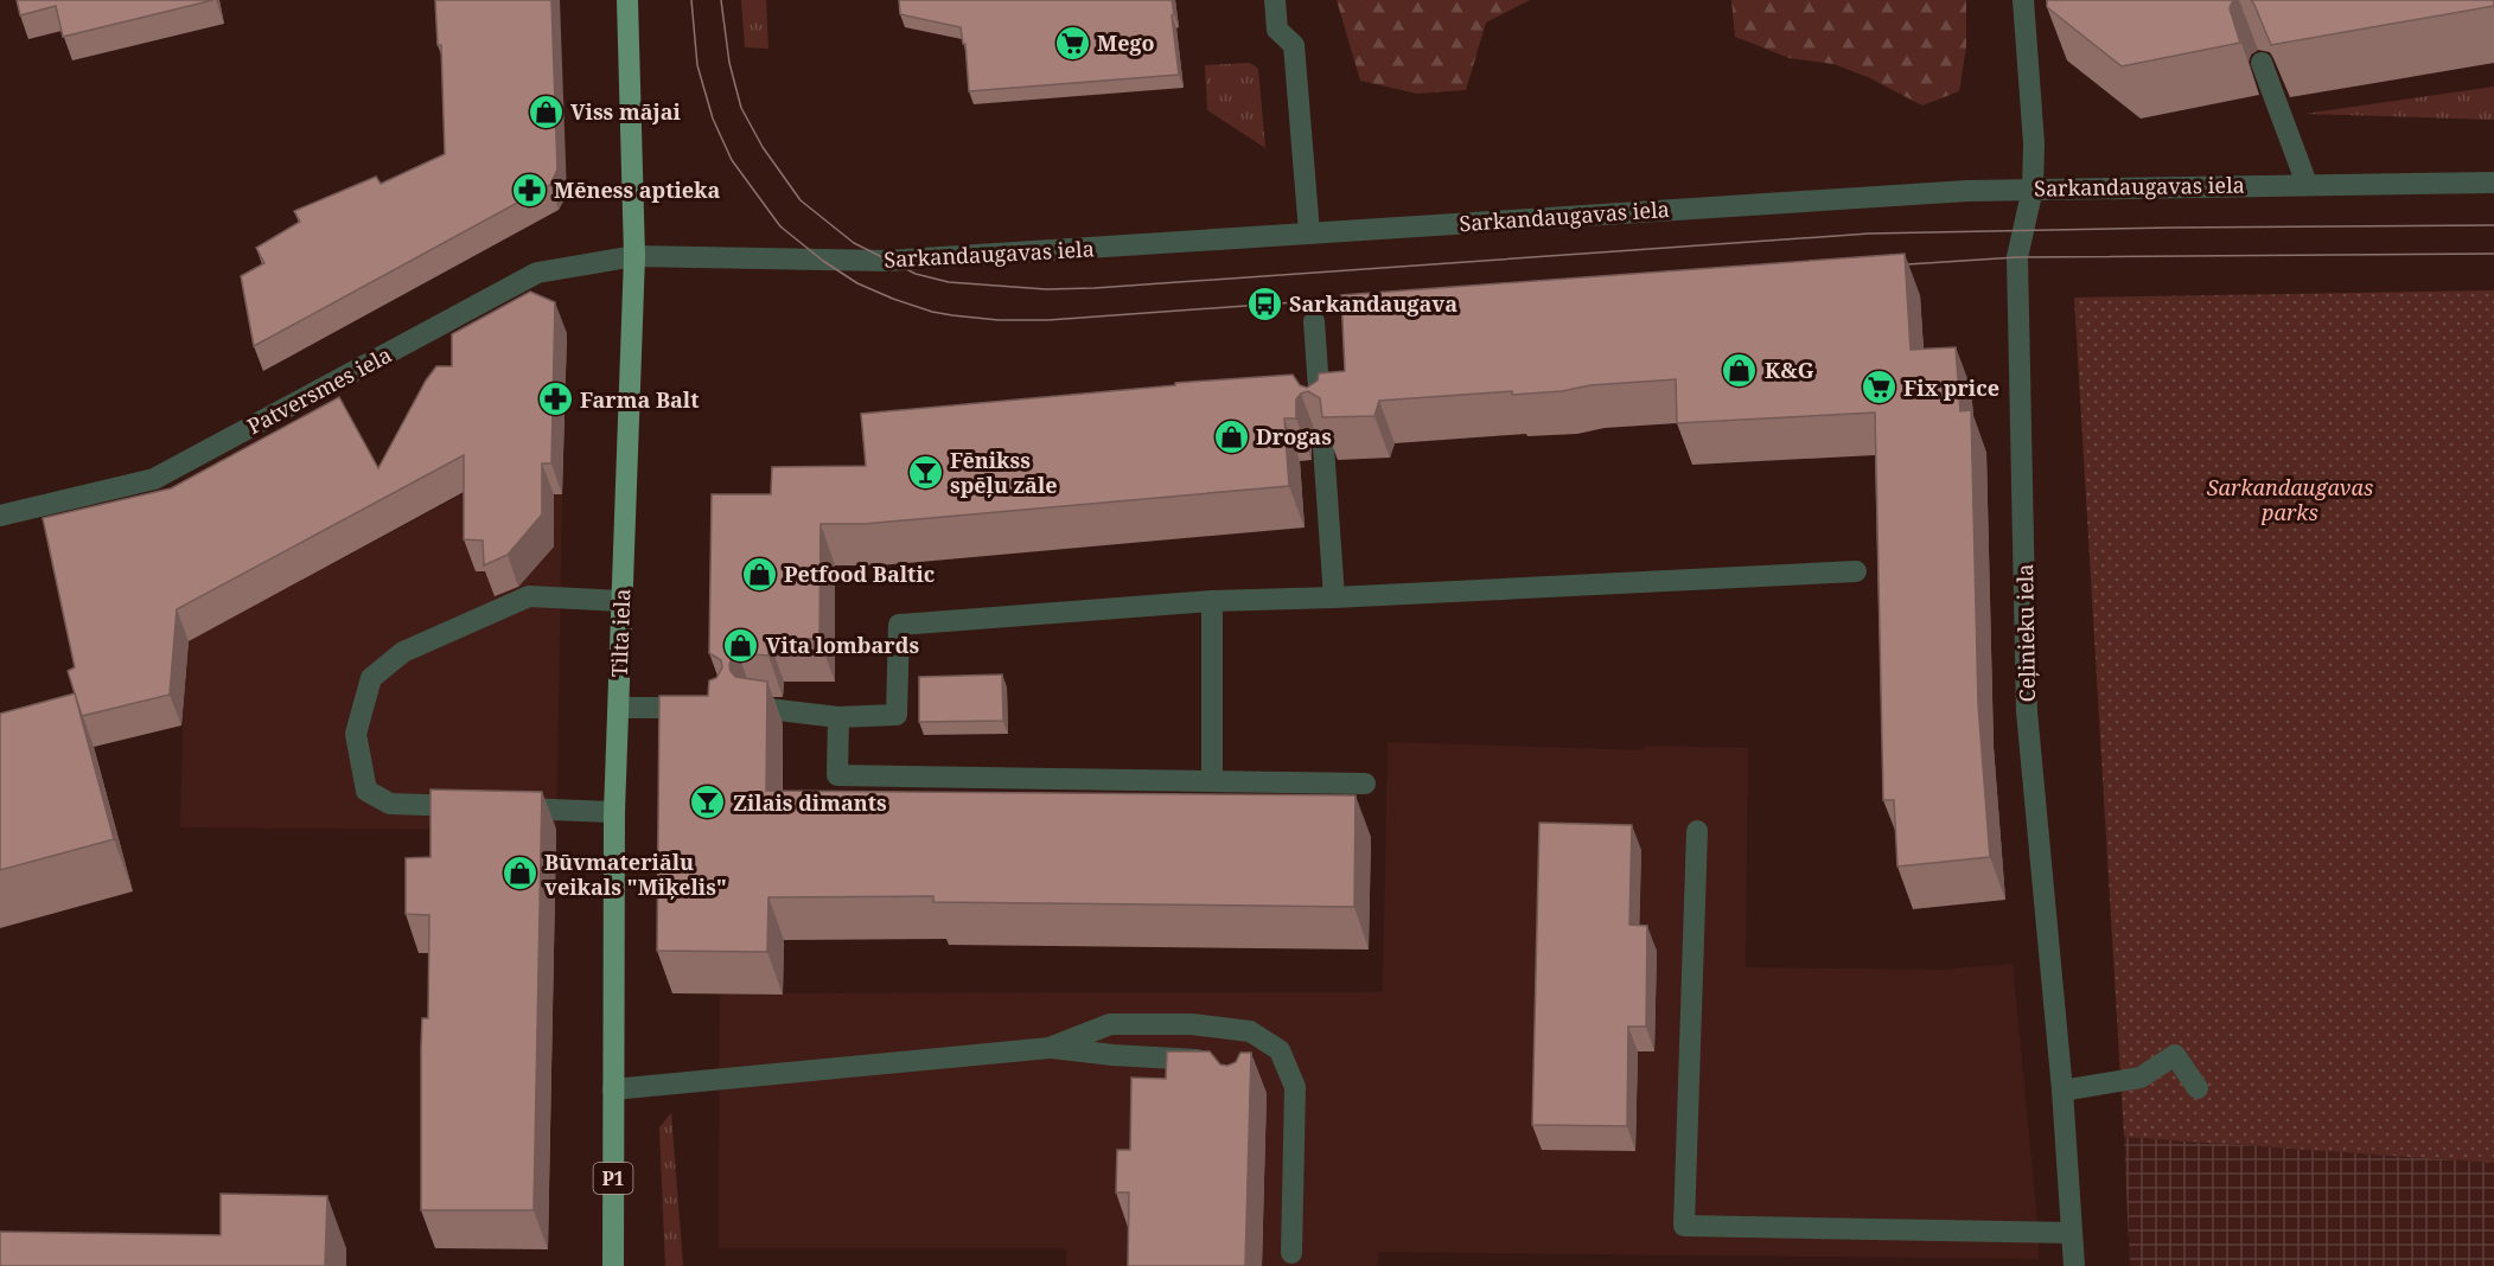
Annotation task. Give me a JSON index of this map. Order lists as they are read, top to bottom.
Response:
{
  "streets": {
    "main road": ["Tilta iela", "P1"],
    "street": ["Sarkandaugavas iela", "Patversmes iela", "Ceļinieku iela"]
  },
  "crossings": [
    ["Sarkandaugavas iela", "Patversmes iela"],
    ["Sarkandaugavas iela", "Tilta iela"],
    ["Sarkandaugavas iela", "Ceļinieku iela"],
    ["Patversmes iela", "Tilta iela"]
  ],
  "parks": ["Sarkandaugavas parks"],
  "places": {
    "supermarket": ["Mego", "Fix price"],
    "shop": [
      "Viss mājai",
      "K&G",
      "Drogas",
      "Petfood Baltic",
      "Vita lombards",
      "Būvmateriālu veikals \"Miķelis\""
    ],
    "pharmacy": ["Mēness aptieka", "Farma Balt"],
    "bus stop": ["Sarkandaugava"],
    "bar": ["Fēnikss spēļu zāle", "Zilais dimants"]
  }
}
